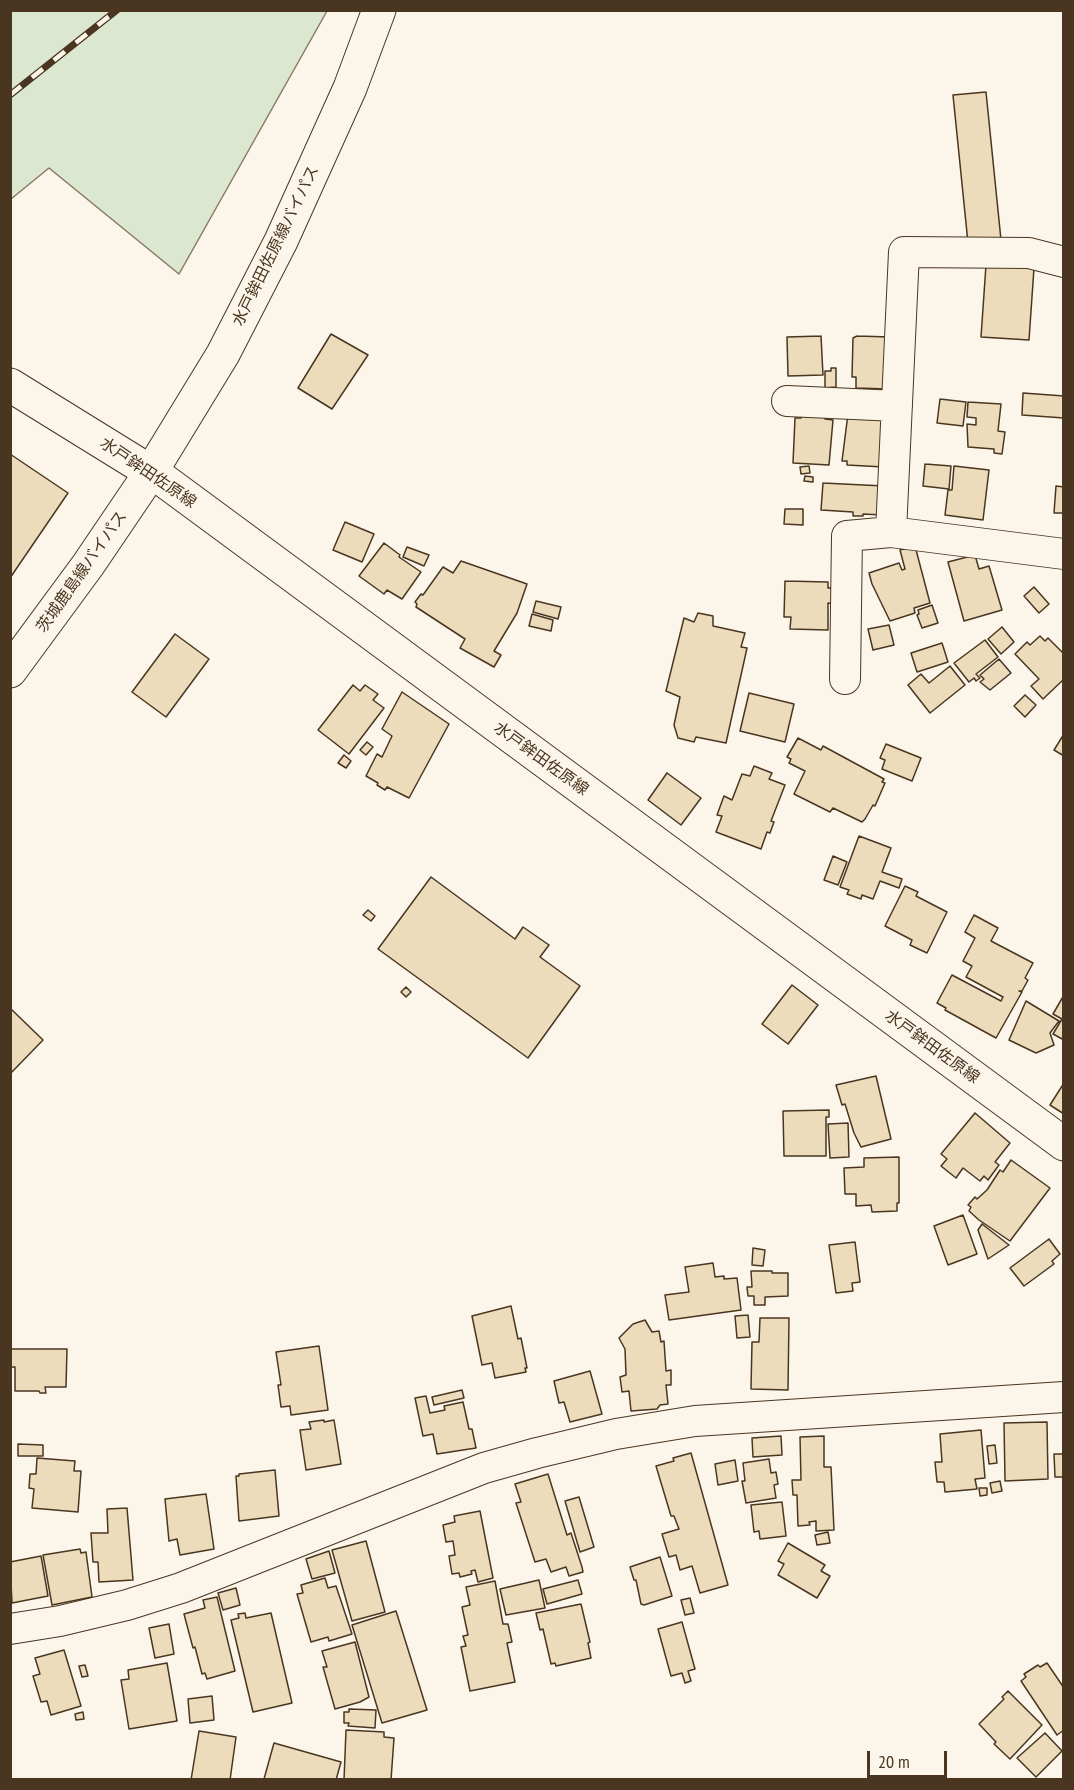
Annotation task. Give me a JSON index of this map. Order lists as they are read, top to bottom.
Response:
{
  "streets": {
    "main road": ["水戸鉾田佐原線バイパス", "水戸鉾田佐原線", "茨城鹿島線バイパス"]
  },
  "crossings": [
    ["水戸鉾田佐原線バイパス", "水戸鉾田佐原線"],
    ["水戸鉾田佐原線バイパス", "茨城鹿島線バイパス"],
    ["水戸鉾田佐原線", "茨城鹿島線バイパス"]
  ],
  "scale_bar": "20 m"
}
